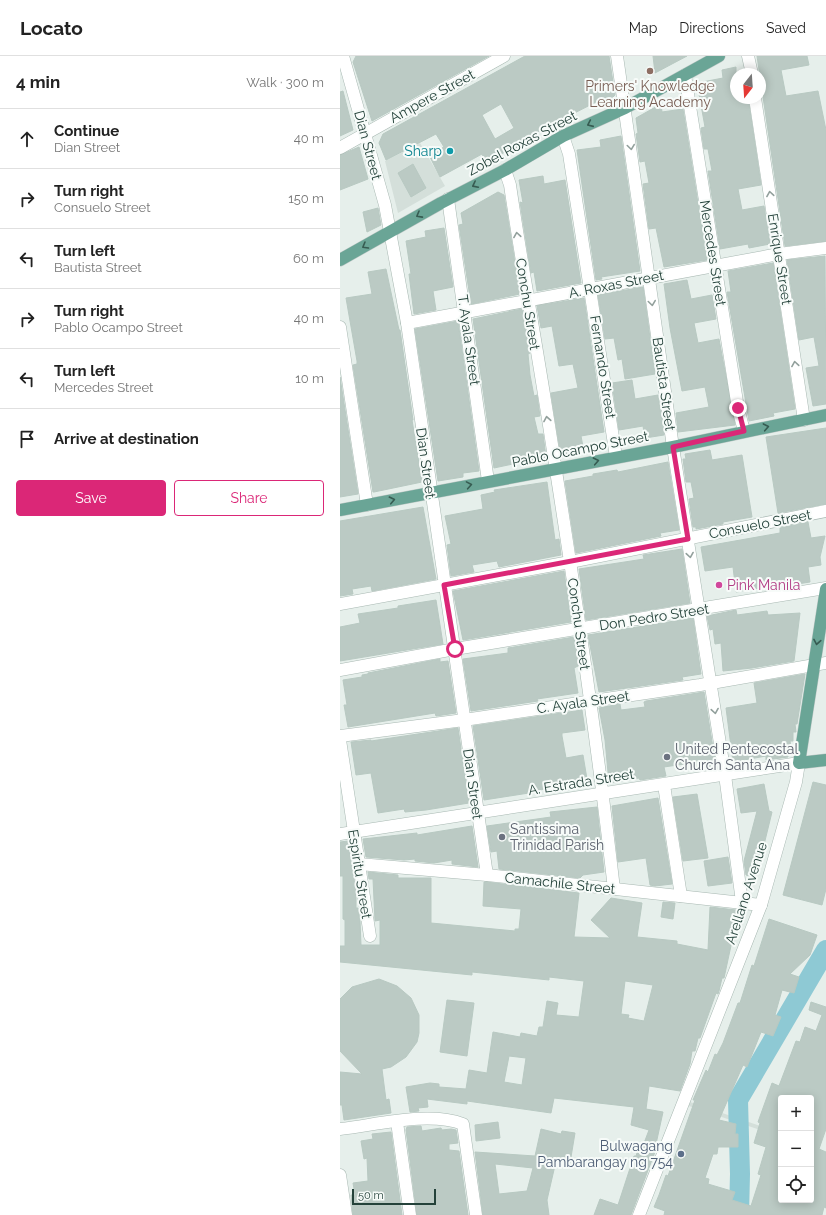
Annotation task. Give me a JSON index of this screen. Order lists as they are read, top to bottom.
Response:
{
  "streets": {
    "main road": [
      "Zobel Roxas Street",
      "Pablo Ocampo Street",
      "A. Estrada Street",
      "Arellano Avenue"
    ],
    "street": [
      "Ampere Street",
      "Dian Street",
      "Mercedes Street",
      "Enrique Street",
      "A. Roxas Street",
      "Conchu Street",
      "T. Ayala Street",
      "Fernando Street",
      "Bautista Street",
      "Consuelo Street",
      "Don Pedro Street",
      "C. Ayala Street",
      "Espiritu Street",
      "Camachile Street"
    ]
  },
  "crossings": [
    ["Ampere Street", "Dian Street"],
    ["Zobel Roxas Street", "Dian Street"],
    ["Zobel Roxas Street", "Mercedes Street"],
    ["Zobel Roxas Street", "Conchu Street"],
    ["Zobel Roxas Street", "T. Ayala Street"],
    ["Zobel Roxas Street", "Fernando Street"],
    ["Zobel Roxas Street", "Bautista Street"],
    ["Dian Street", "A. Roxas Street"],
    ["Dian Street", "Pablo Ocampo Street"],
    ["Dian Street", "Consuelo Street"],
    ["Dian Street", "Don Pedro Street"],
    ["Dian Street", "C. Ayala Street"],
    ["Dian Street", "A. Estrada Street"],
    ["Dian Street", "Camachile Street"],
    ["Mercedes Street", "A. Roxas Street"],
    ["Mercedes Street", "Pablo Ocampo Street"],
    ["Enrique Street", "A. Roxas Street"],
    ["Enrique Street", "Pablo Ocampo Street"],
    ["A. Roxas Street", "Conchu Street"],
    ["A. Roxas Street", "T. Ayala Street"],
    ["A. Roxas Street", "Fernando Street"],
    ["A. Roxas Street", "Bautista Street"],
    ["Conchu Street", "Pablo Ocampo Street"],
    ["Conchu Street", "Consuelo Street"],
    ["Conchu Street", "Don Pedro Street"],
    ["Conchu Street", "C. Ayala Street"],
    ["Conchu Street", "A. Estrada Street"],
    ["Conchu Street", "Camachile Street"],
    ["T. Ayala Street", "Pablo Ocampo Street"],
    ["Fernando Street", "Pablo Ocampo Street"],
    ["Bautista Street", "Pablo Ocampo Street"],
    ["Bautista Street", "Consuelo Street"],
    ["Bautista Street", "Don Pedro Street"],
    ["Bautista Street", "C. Ayala Street"],
    ["Bautista Street", "A. Estrada Street"],
    ["Bautista Street", "Camachile Street"],
    ["Don Pedro Street", "Arellano Avenue"],
    ["C. Ayala Street", "Arellano Avenue"],
    ["A. Estrada Street", "Espiritu Street"],
    ["A. Estrada Street", "Arellano Avenue"],
    ["Espiritu Street", "Camachile Street"],
    ["Camachile Street", "Arellano Avenue"]
  ],
  "one_way": [
    "Zobel Roxas Street",
    "Enrique Street",
    "Conchu Street",
    "Bautista Street",
    "Pablo Ocampo Street"
  ],
  "places": [
    "Primers' Knowledge Learning Academy",
    "Sharp",
    "Pink Manila",
    "United Pentecostal Church Santa Ana",
    "Santissima Trinidad Parish",
    "Bulwagang Pambarangay ng 754"
  ],
  "scale_bar": "50 m",
  "north": "bottom",
  "page": {
    "header": "Locato",
    "nav": ["Map", "Directions", "Saved"],
    "heading": ["4 min", "Walk · 300 m"],
    "list": [
      ["Continue", "Dian Street", "40 m"],
      ["Turn right", "Consuelo Street", "150 m"],
      ["Turn left", "Bautista Street", "60 m"],
      ["Turn right", "Pablo Ocampo Street", "40 m"],
      ["Turn left", "Mercedes Street", "10 m"],
      "Arrive at destination"
    ],
    "buttons": ["Save", "Share"],
    "map_buttons": ["+", "−"],
    "scale": "50 m"
  }
}
